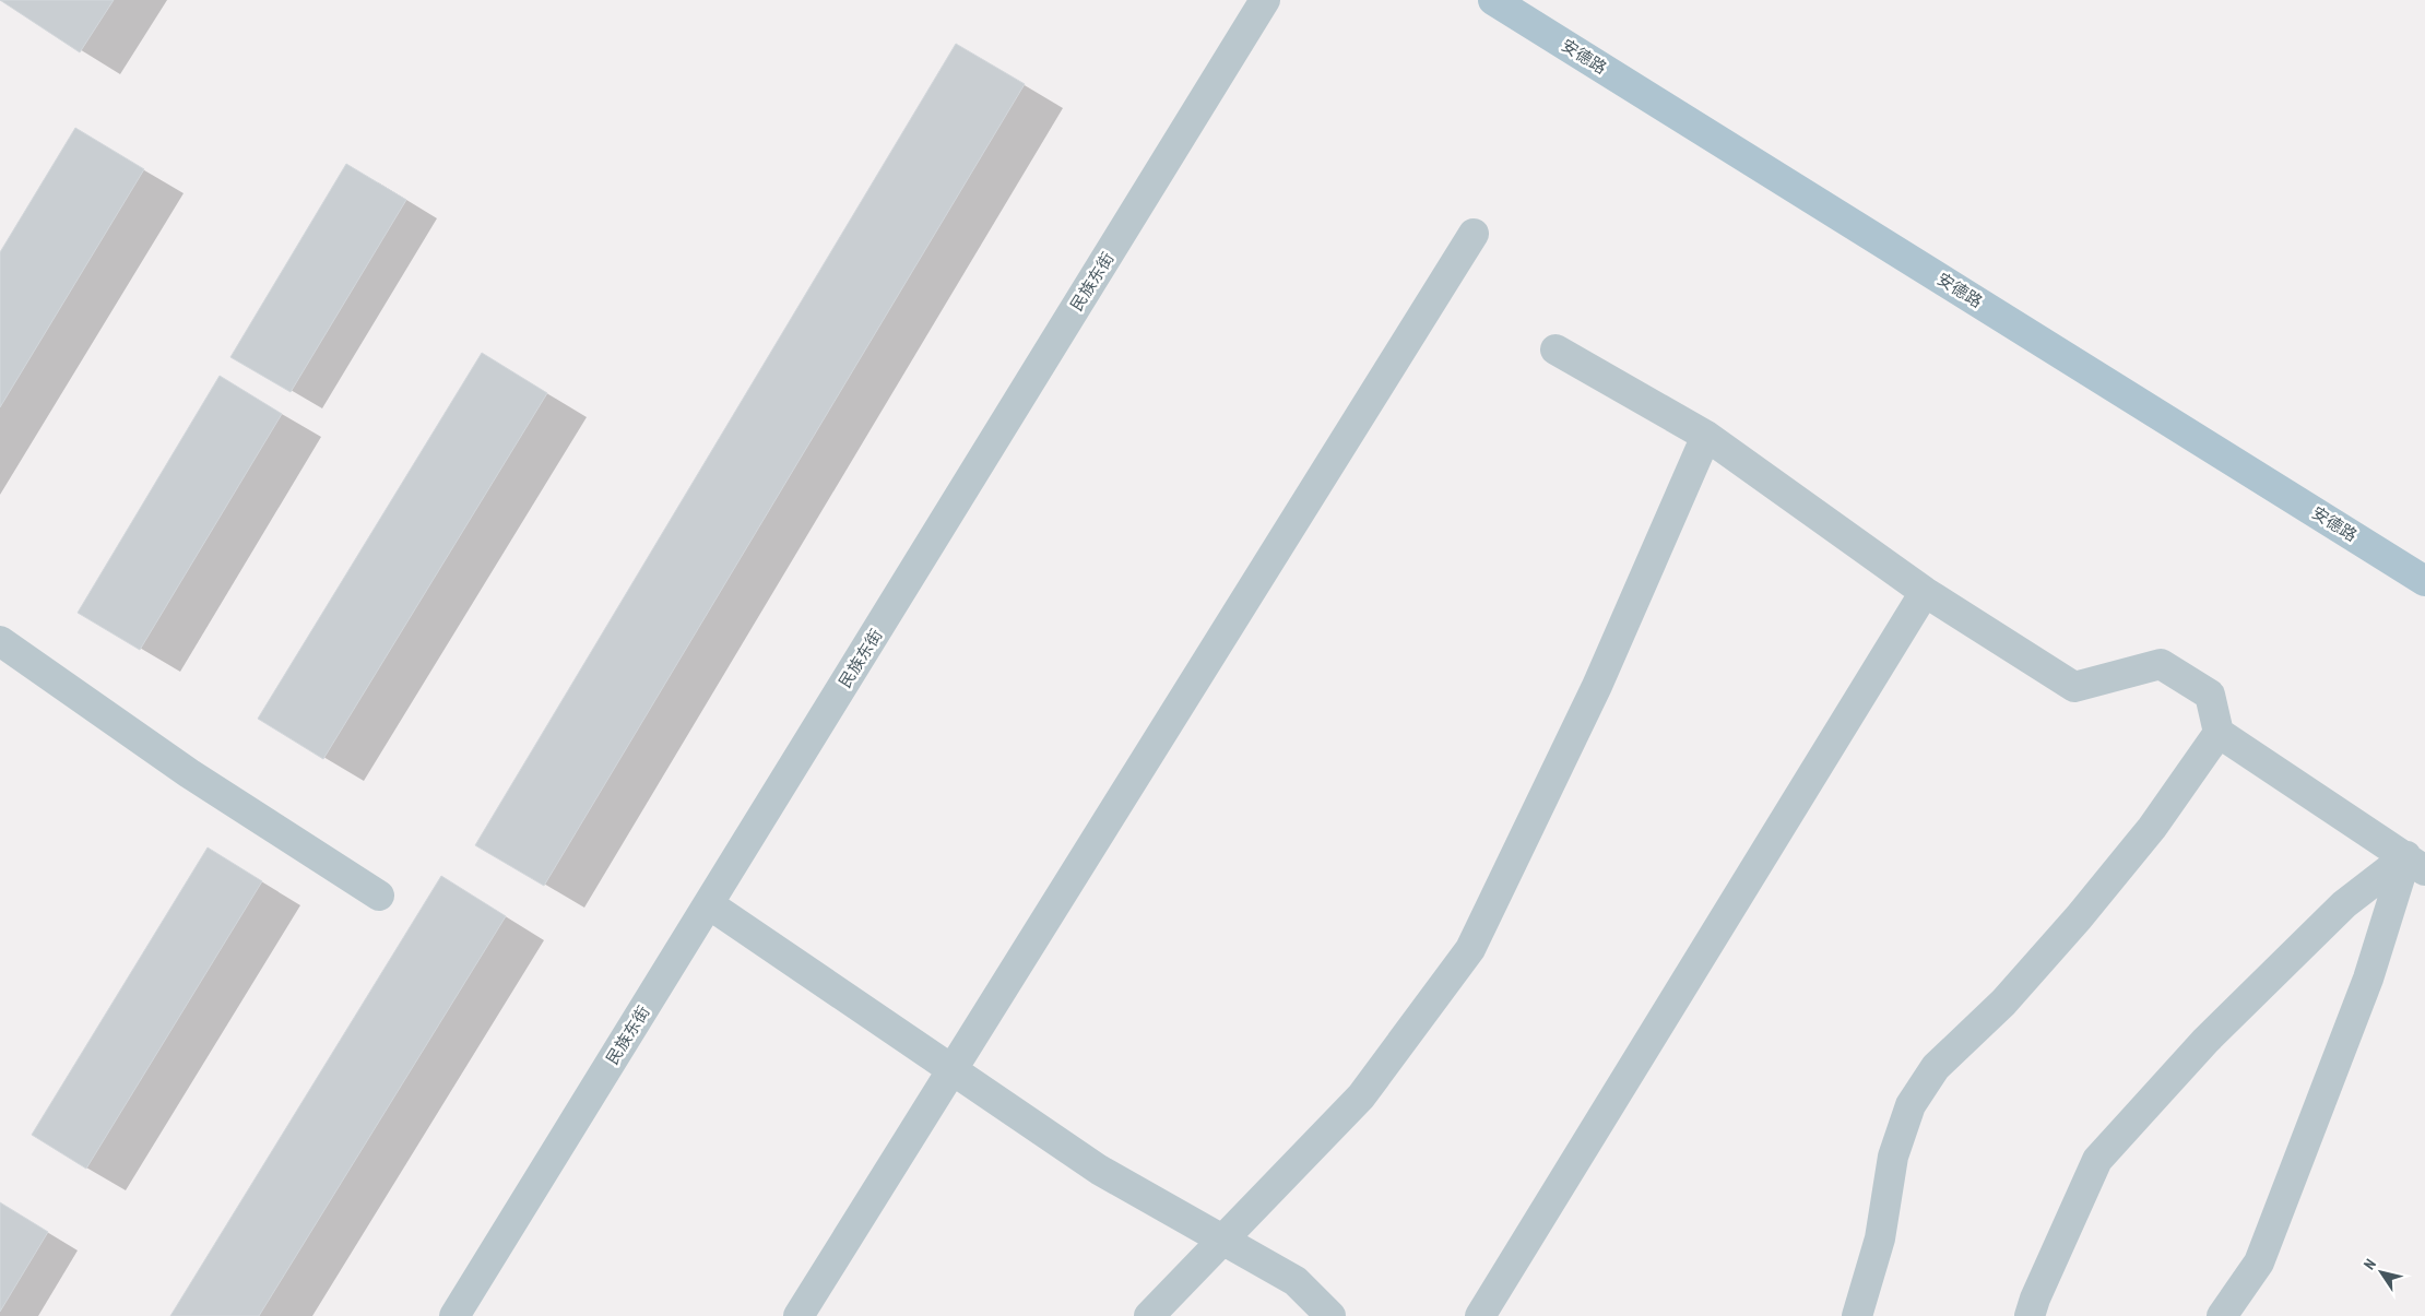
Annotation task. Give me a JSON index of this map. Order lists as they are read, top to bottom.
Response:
{
  "streets": {
    "main road": ["安德路"],
    "street": ["民族东街"]
  },
  "north": "top left"
}
